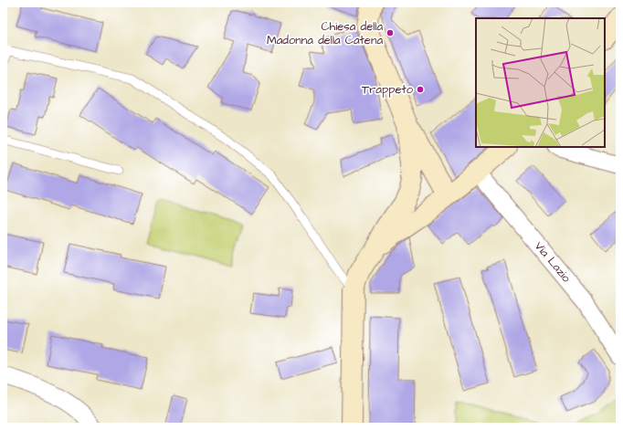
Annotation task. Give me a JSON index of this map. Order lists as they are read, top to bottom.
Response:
{
  "streets": {
    "street": ["Via Lazio"]
  },
  "places": ["Chiesa della Madonna della Catena", "Trappeto"]
}
